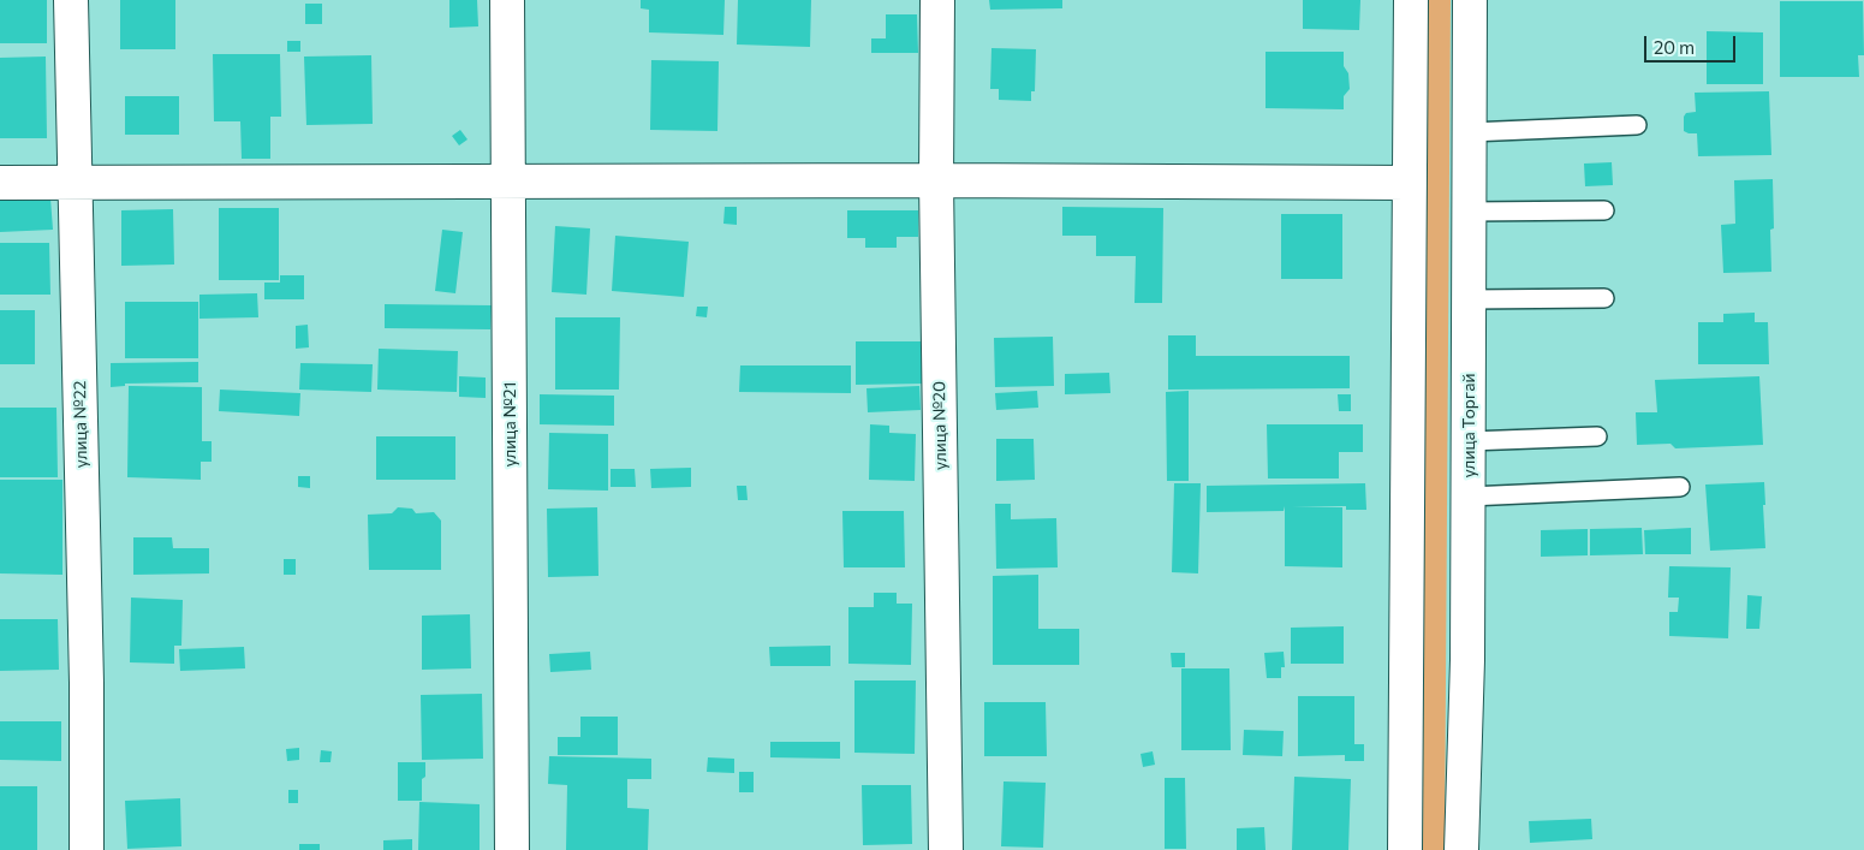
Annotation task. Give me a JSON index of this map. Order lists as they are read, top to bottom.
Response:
{
  "streets": {
    "street": [
      "улица №22",
      "улица №21",
      "улица №20",
      "улица Торгай"
    ]
  },
  "scale_bar": "20 m"
}
